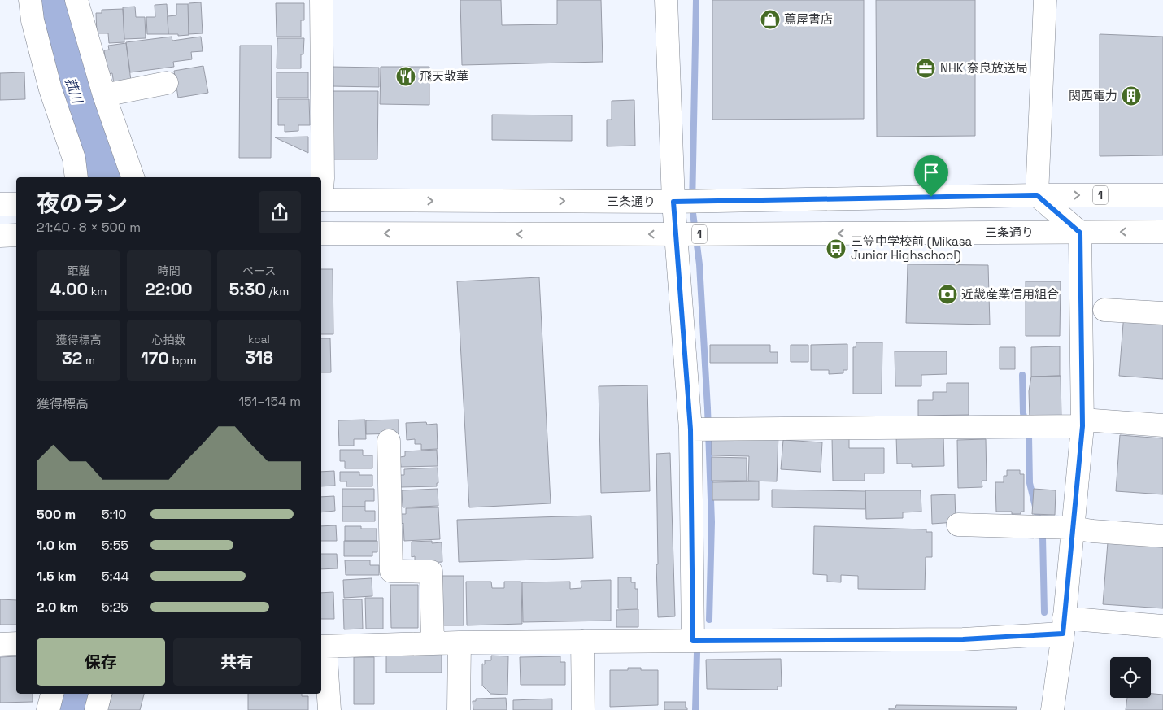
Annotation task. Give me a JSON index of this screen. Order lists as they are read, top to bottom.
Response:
{
  "streets": {
    "street": ["1", "三条通り"]
  },
  "water": ["菰川"],
  "places": {
    "shop": ["蔦屋書店"],
    "office": ["NHK 奈良放送局"],
    "restaurant": ["飛天散華"],
    "building": ["関西電力"],
    "bus stop": ["三笠中学校前 (Mikasa Junior Highschool)"],
    "bank": ["近畿産業信用組合"]
  },
  "page": {
    "heading": ["夜のラン", "21:40 · 8 × 500 m"],
    "stats": [
      ["距離", "4.00 km"],
      ["時間", "22:00"],
      ["ペース", "5:30 /km"],
      ["獲得標高", "32 m"],
      ["心拍数", "170 bpm"],
      ["kcal", "318"]
    ],
    "chart": ["獲得標高", "151–154 m"],
    "list": [
      {
        "name": "500 m",
        "note": "5:10"
      },
      {
        "name": "1.0 km",
        "note": "5:55"
      },
      {
        "name": "1.5 km",
        "note": "5:44"
      },
      {
        "name": "2.0 km",
        "note": "5:25"
      }
    ],
    "buttons": ["保存", "共有"]
  }
}
